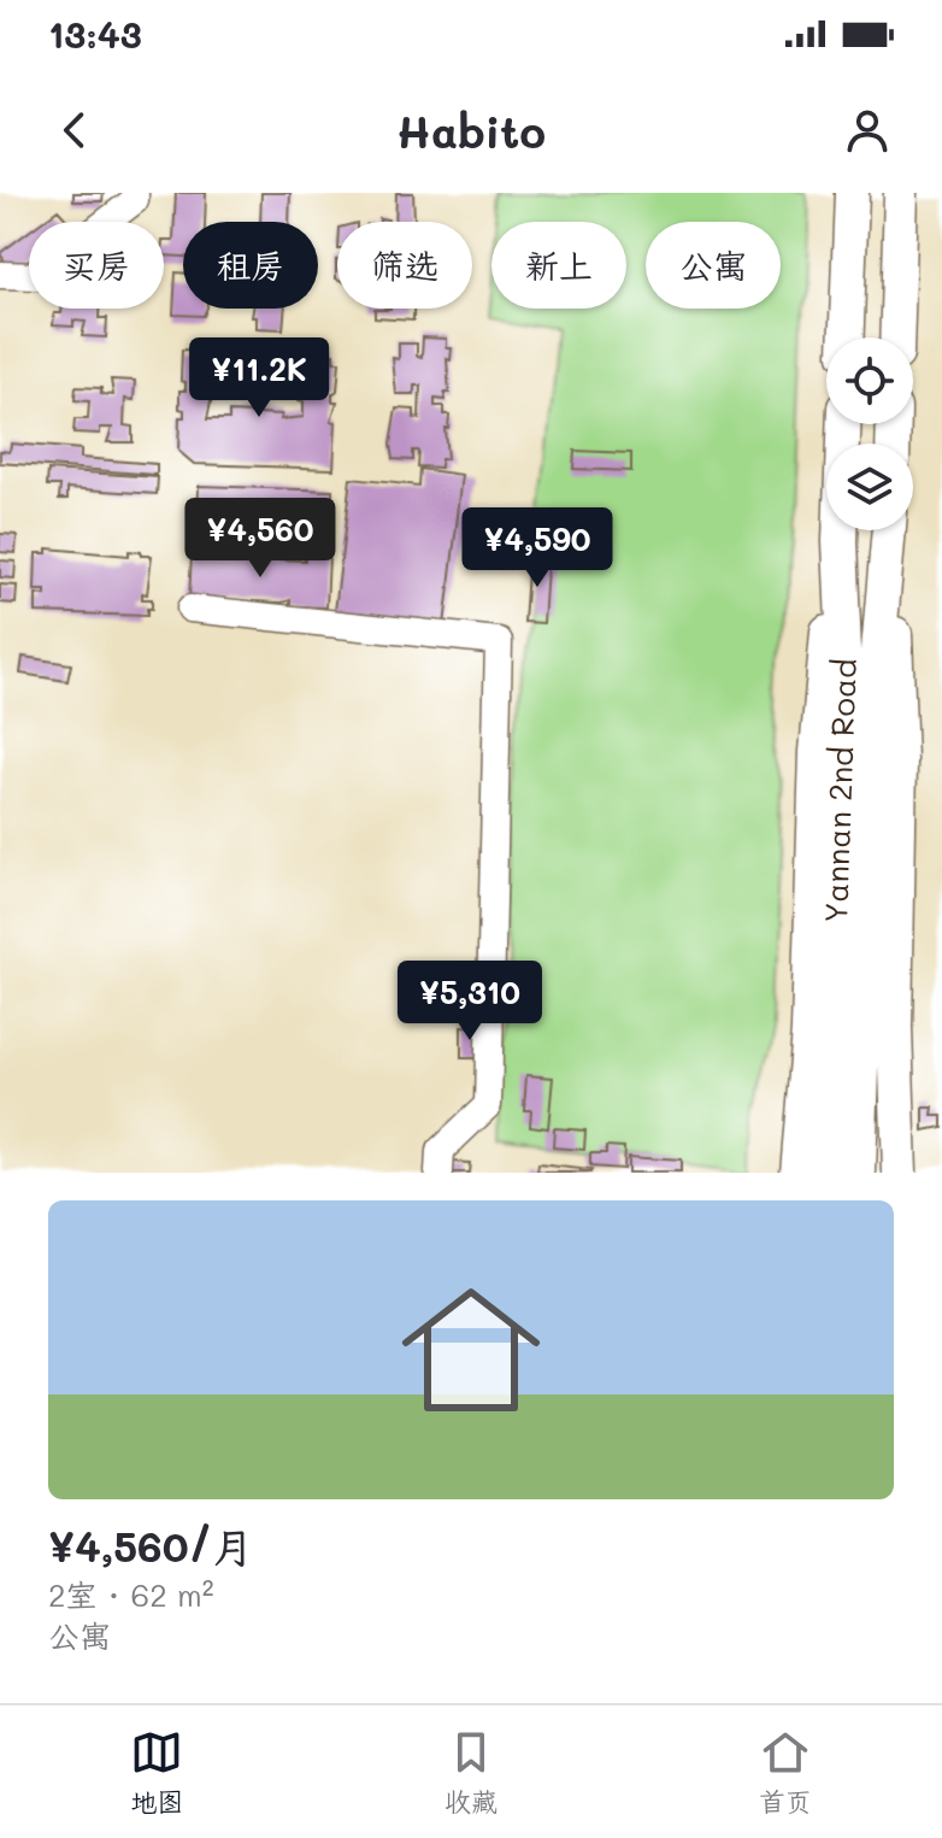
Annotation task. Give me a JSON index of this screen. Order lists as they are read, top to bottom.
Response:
{
  "streets": {
    "main road": ["Yannan 2nd Road"]
  },
  "page": {
    "status": "13:43",
    "header": "Habito",
    "chip": [
      "买房",
      "租房",
      "筛选",
      "新上",
      "公寓"
    ],
    "price": [
      "¥11.2K",
      "¥4,560",
      "¥4,590",
      "¥5,310"
    ],
    "list": [
      {
        "name": "¥4,560/月",
        "note": "2室 · 62 m² · 公寓"
      }
    ],
    "tabs": ["地图", "收藏", "首页"]
  }
}
